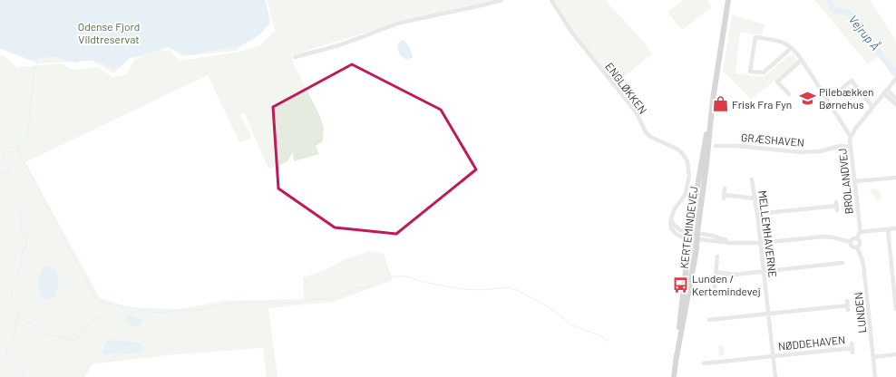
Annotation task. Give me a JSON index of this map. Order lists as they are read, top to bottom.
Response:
{
  "streets": {
    "main road": ["KERTEMINDEVEJ"],
    "street": [
      "ENGLØKKEN",
      "GRÆSHAVEN",
      "BROLANDVEJ",
      "MELLEMHAVERNE",
      "LUNDEN",
      "NØDDEHAVEN"
    ]
  },
  "crossings": [
    ["GRÆSHAVEN", "BROLANDVEJ"],
    ["BROLANDVEJ", "LUNDEN"],
    ["MELLEMHAVERNE", "NØDDEHAVEN"]
  ],
  "water": ["Vejrup Å"],
  "parks": ["Odense Fjord Vildtreservat"],
  "places": {
    "school or university": ["Pilebækken Børnehus"],
    "shop": ["Frisk Fra Fyn"],
    "bus stop": ["Lunden / Kertemindevej"]
  }
}
